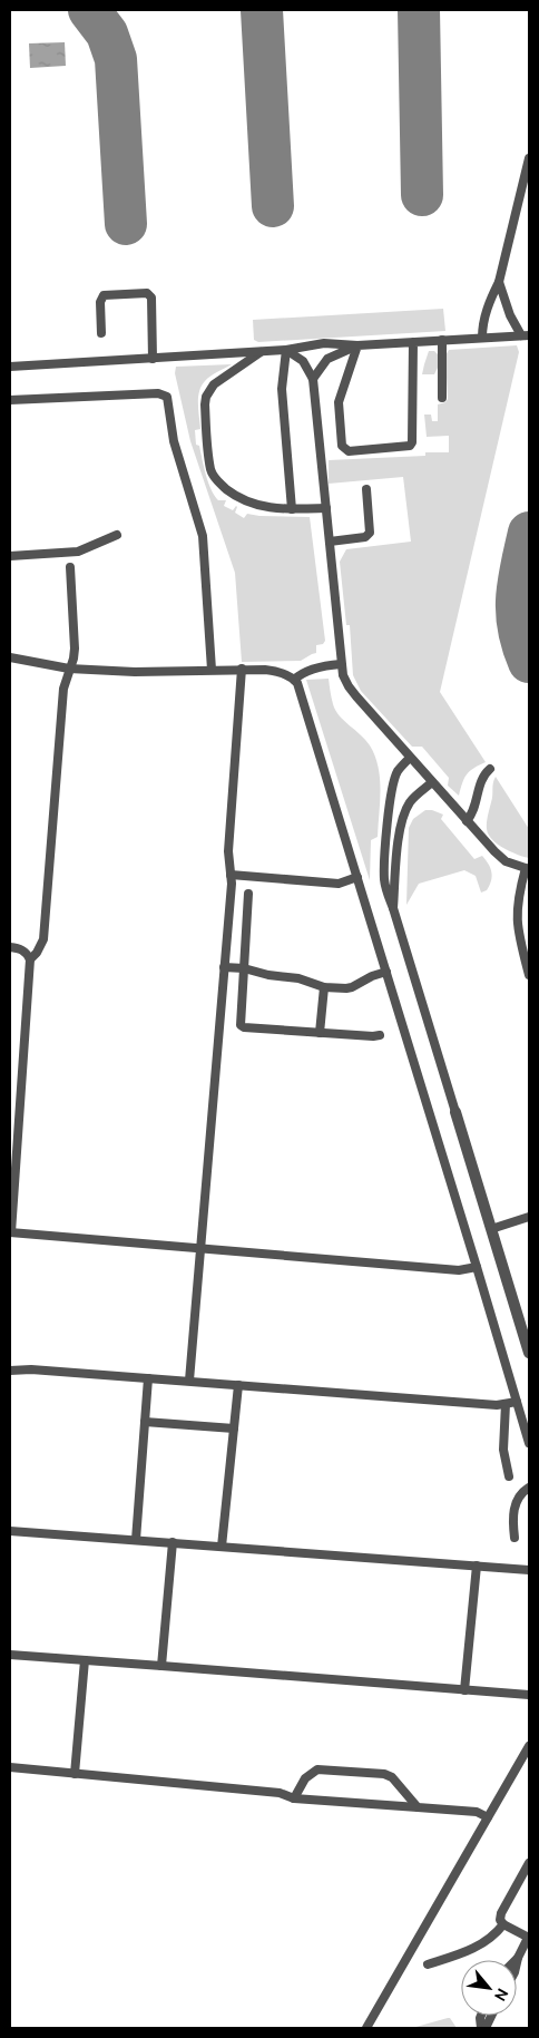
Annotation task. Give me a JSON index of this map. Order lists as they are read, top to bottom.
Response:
{
  "north": "bottom right"
}
